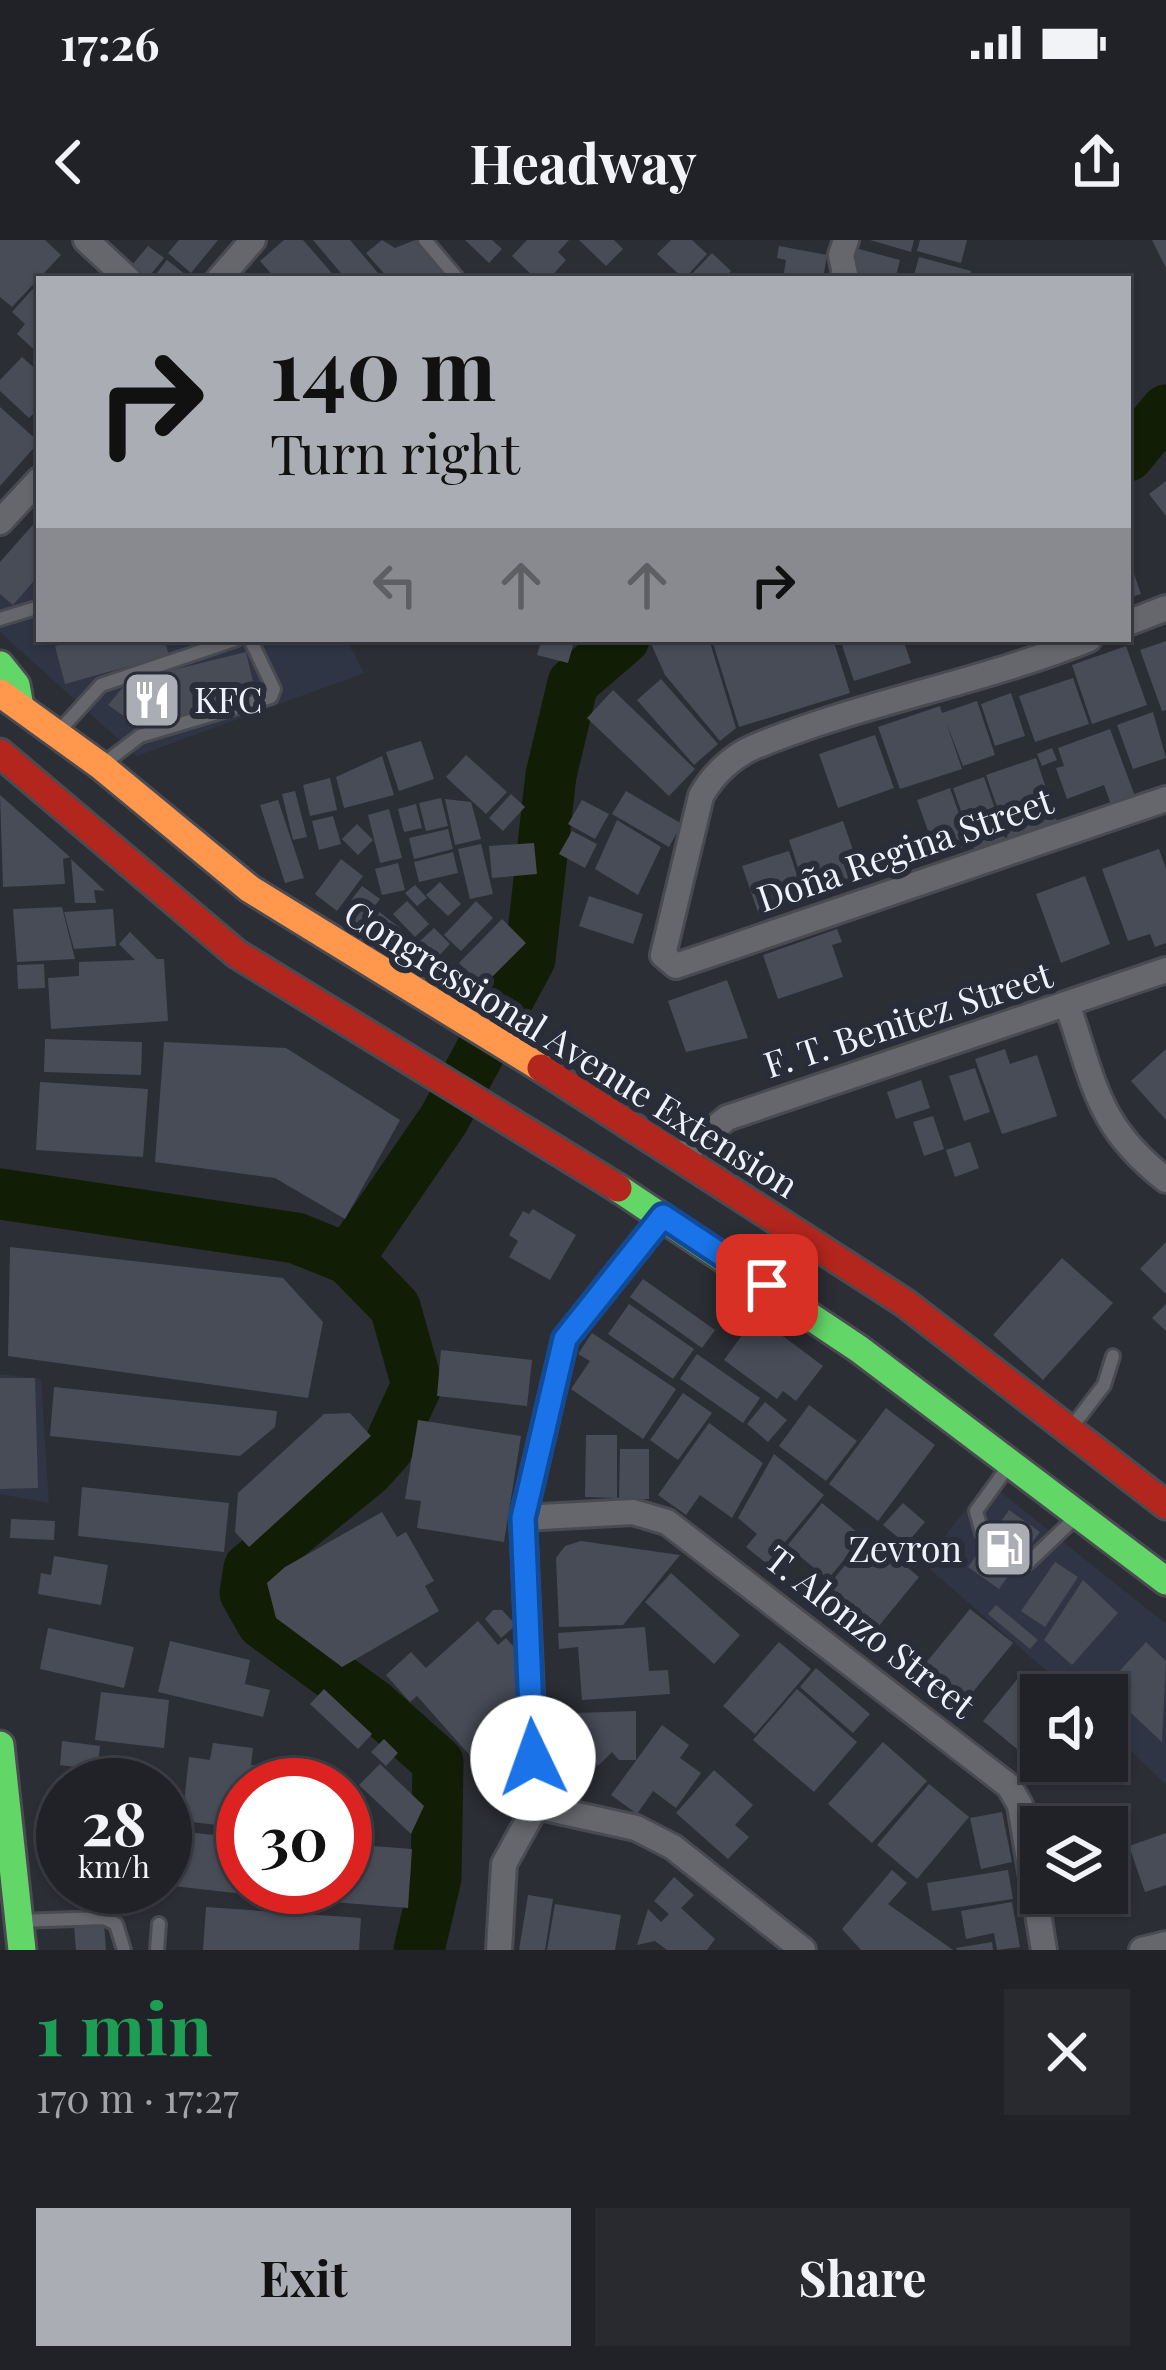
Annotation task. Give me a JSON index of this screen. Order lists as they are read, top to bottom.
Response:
{
  "streets": {
    "main road": ["Congressional Avenue Extension"],
    "street": ["Doña Regina Street", "F. T. Benitez Street", "T. Alonzo Street"]
  },
  "crossings": [
    ["F. T. Benitez Street", "Congressional Avenue Extension"]
  ],
  "places": {
    "restaurant": ["KFC"],
    "fuel station": ["Zevron"]
  },
  "page": {
    "status": "17:26",
    "header": "Headway",
    "turn": ["140 m", "Turn right"],
    "speed": "28 km/h",
    "limit": "30",
    "heading": ["1 min", "170 m · 17:27"],
    "buttons": ["Exit", "Share"]
  }
}
